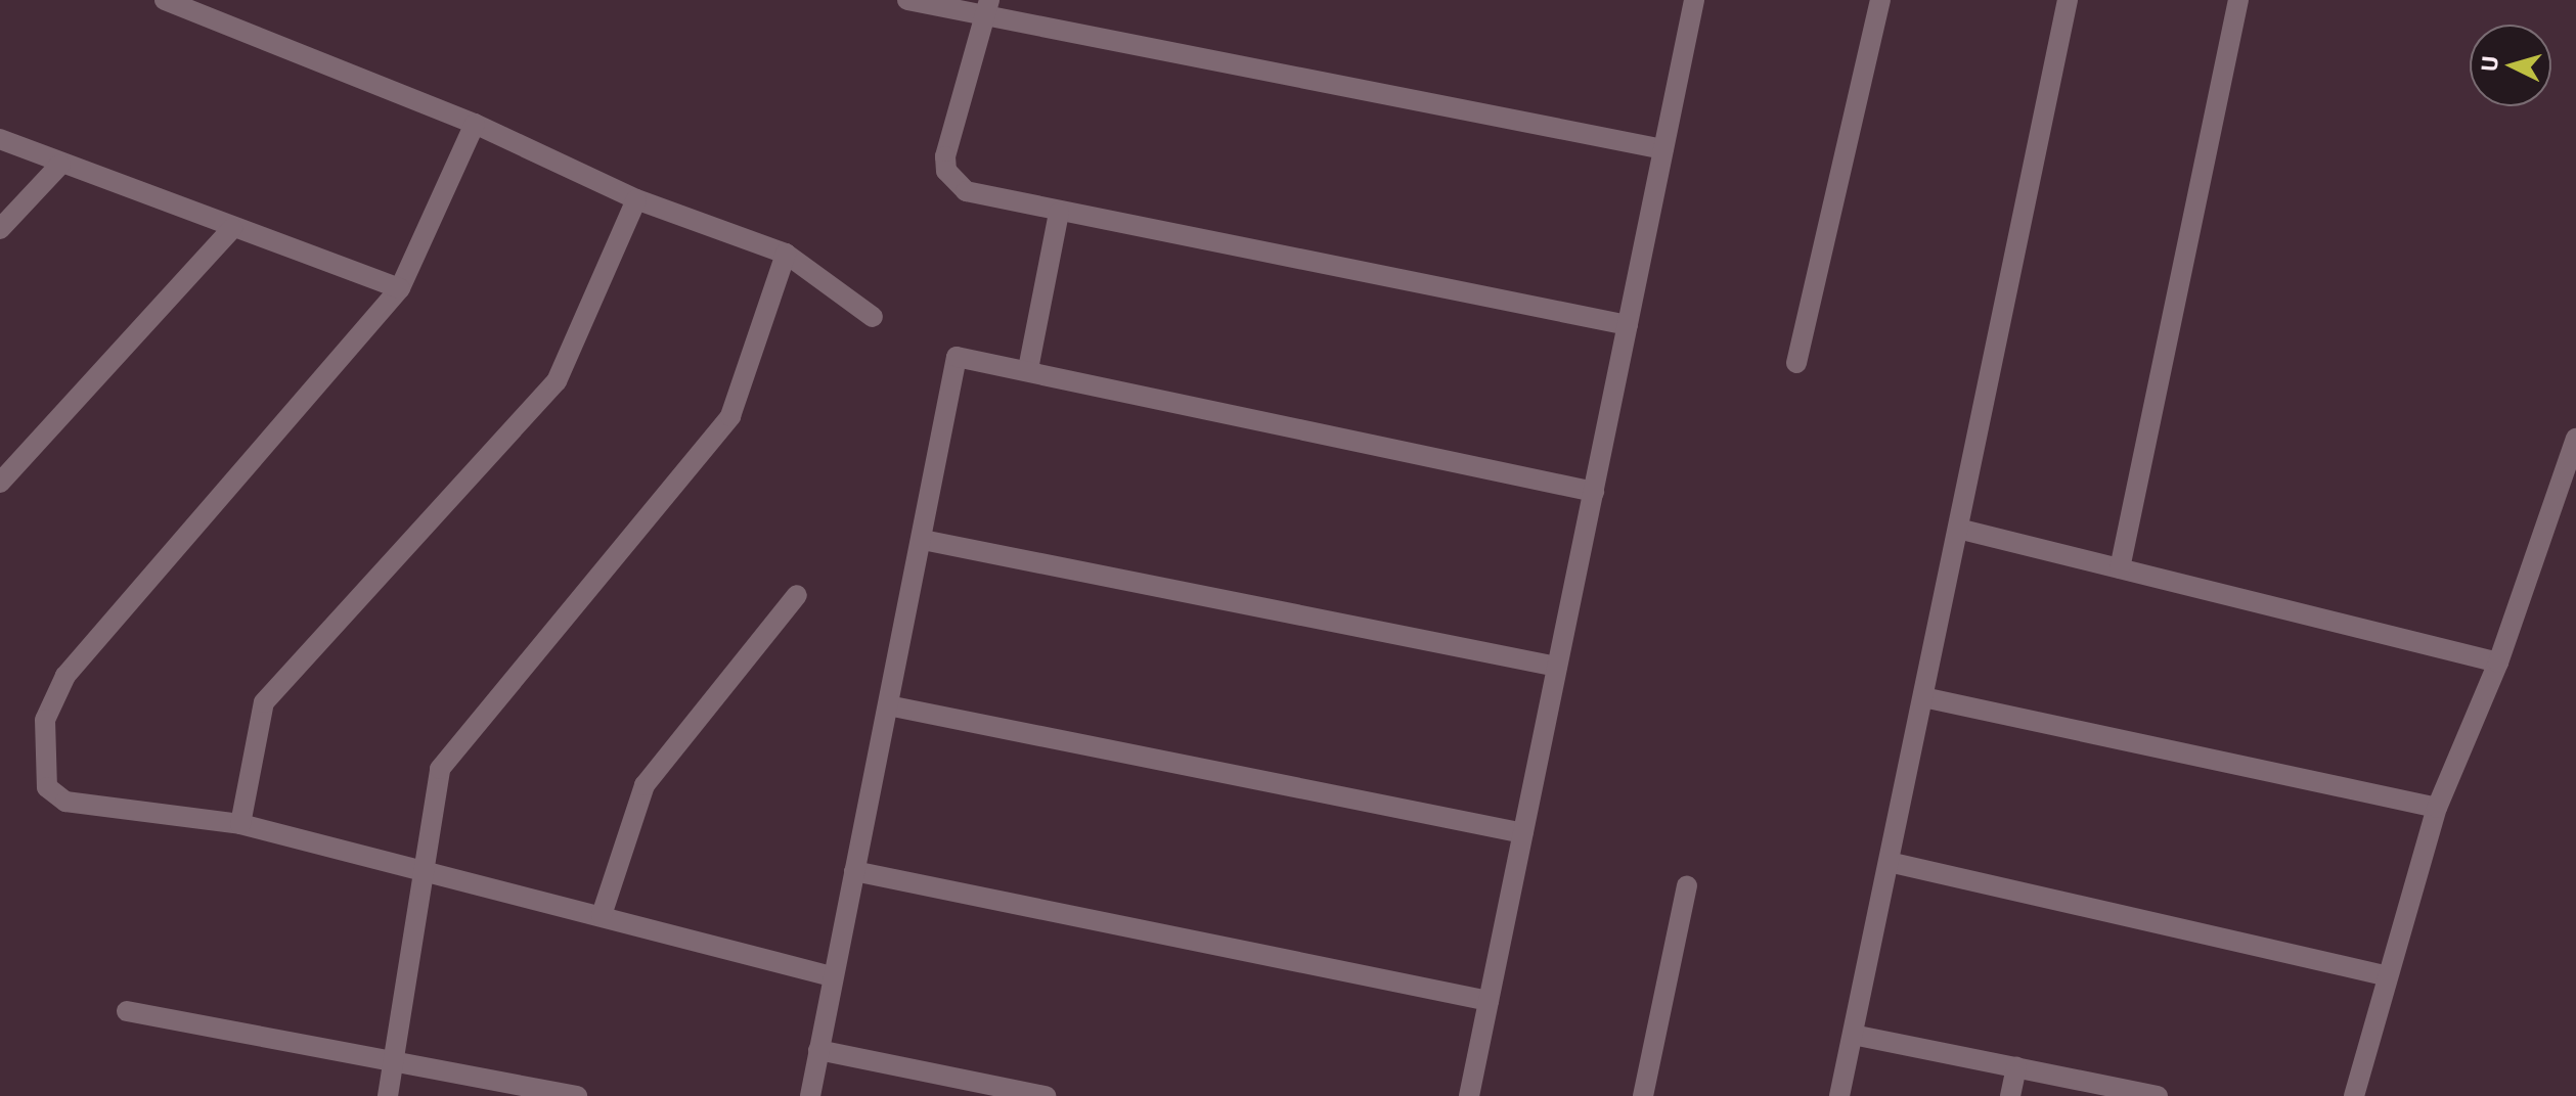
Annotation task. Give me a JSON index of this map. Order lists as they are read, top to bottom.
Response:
{
  "north": "left"
}
